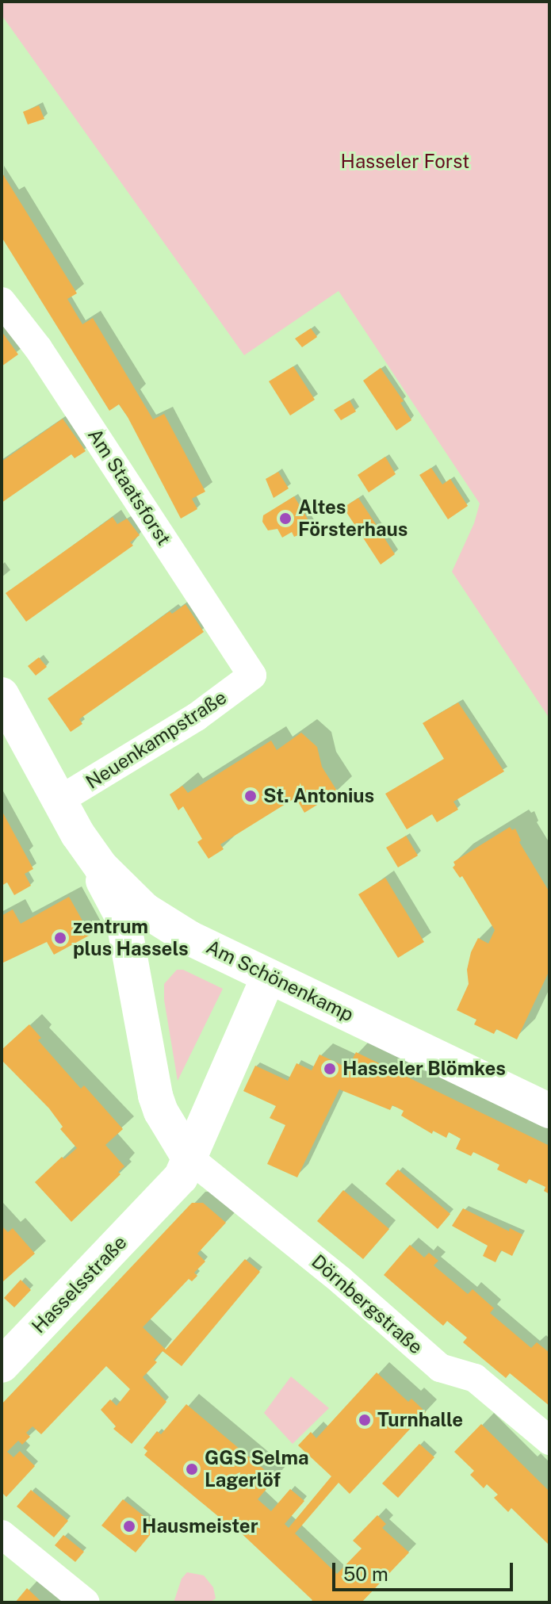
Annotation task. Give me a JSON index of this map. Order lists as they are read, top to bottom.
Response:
{
  "streets": {
    "street": [
      "Am Staatsforst",
      "Neuenkampstraße",
      "Am Schönenkamp",
      "Hasselsstraße",
      "Dörnbergstraße"
    ]
  },
  "crossings": [
    ["Am Staatsforst", "Neuenkampstraße"],
    ["Neuenkampstraße", "Am Schönenkamp"],
    ["Am Schönenkamp", "Hasselsstraße"],
    ["Hasselsstraße", "Dörnbergstraße"]
  ],
  "parks": ["Hasseler Forst"],
  "places": [
    "Altes Försterhaus",
    "St. Antonius",
    "zentrum plus Hassels",
    "Hasseler Blömkes",
    "Turnhalle",
    "GGS Selma Lagerlöf",
    "Hausmeister"
  ],
  "scale_bar": "50 m"
}
